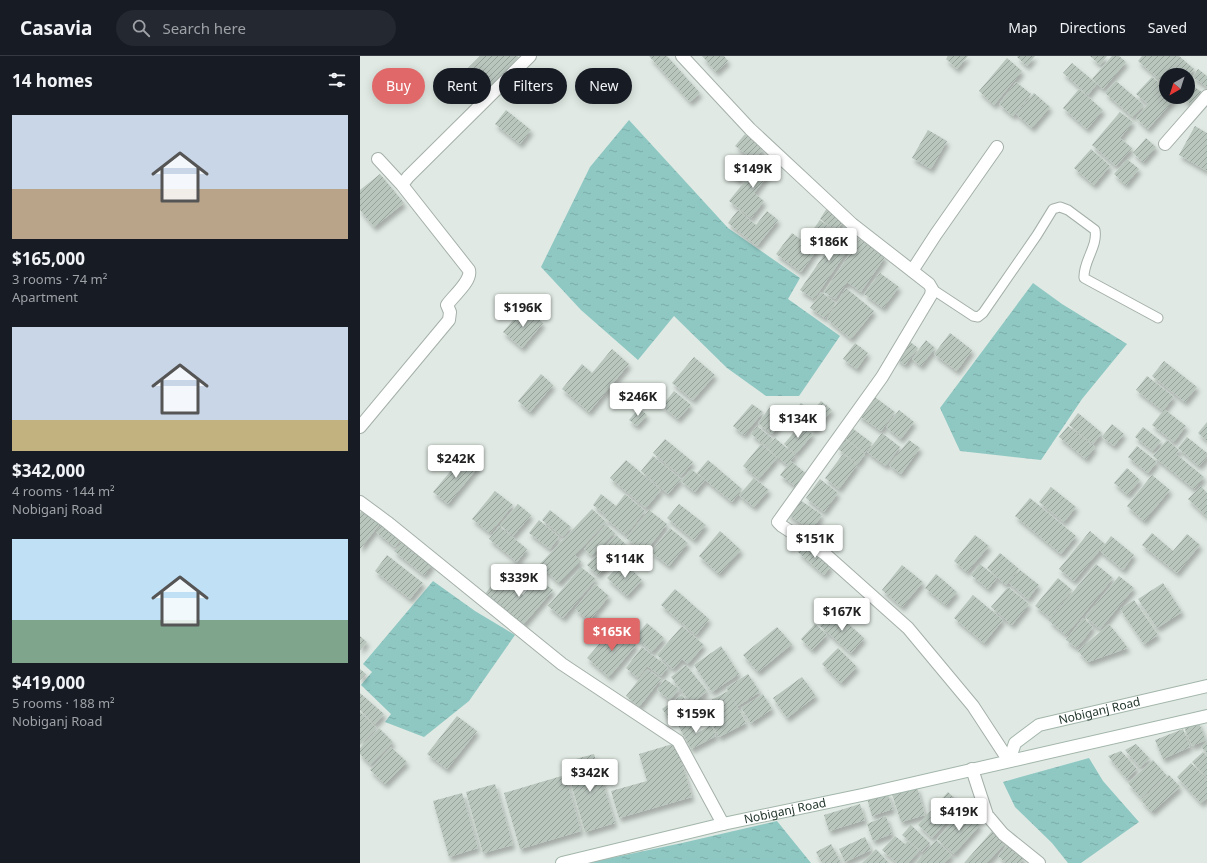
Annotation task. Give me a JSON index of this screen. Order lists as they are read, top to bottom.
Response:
{
  "streets": {
    "street": ["Nobiganj Road"]
  },
  "north": "bottom left",
  "page": {
    "header": "Casavia",
    "search": "Search here",
    "nav": ["Map", "Directions", "Saved"],
    "heading": "14 homes",
    "chip": [
      "Buy",
      "Rent",
      "Filters",
      "New"
    ],
    "list": [
      {
        "name": "$165,000",
        "note": "3 rooms · 74 m² · Apartment"
      },
      {
        "name": "$342,000",
        "note": "4 rooms · 144 m² · Nobiganj Road"
      },
      {
        "name": "$419,000",
        "note": "5 rooms · 188 m² · Nobiganj Road"
      }
    ],
    "price": [
      "$149K",
      "$186K",
      "$196K",
      "$246K",
      "$134K",
      "$242K",
      "$151K",
      "$114K",
      "$339K",
      "$167K",
      "$165K",
      "$159K",
      "$342K",
      "$419K"
    ]
  }
}
